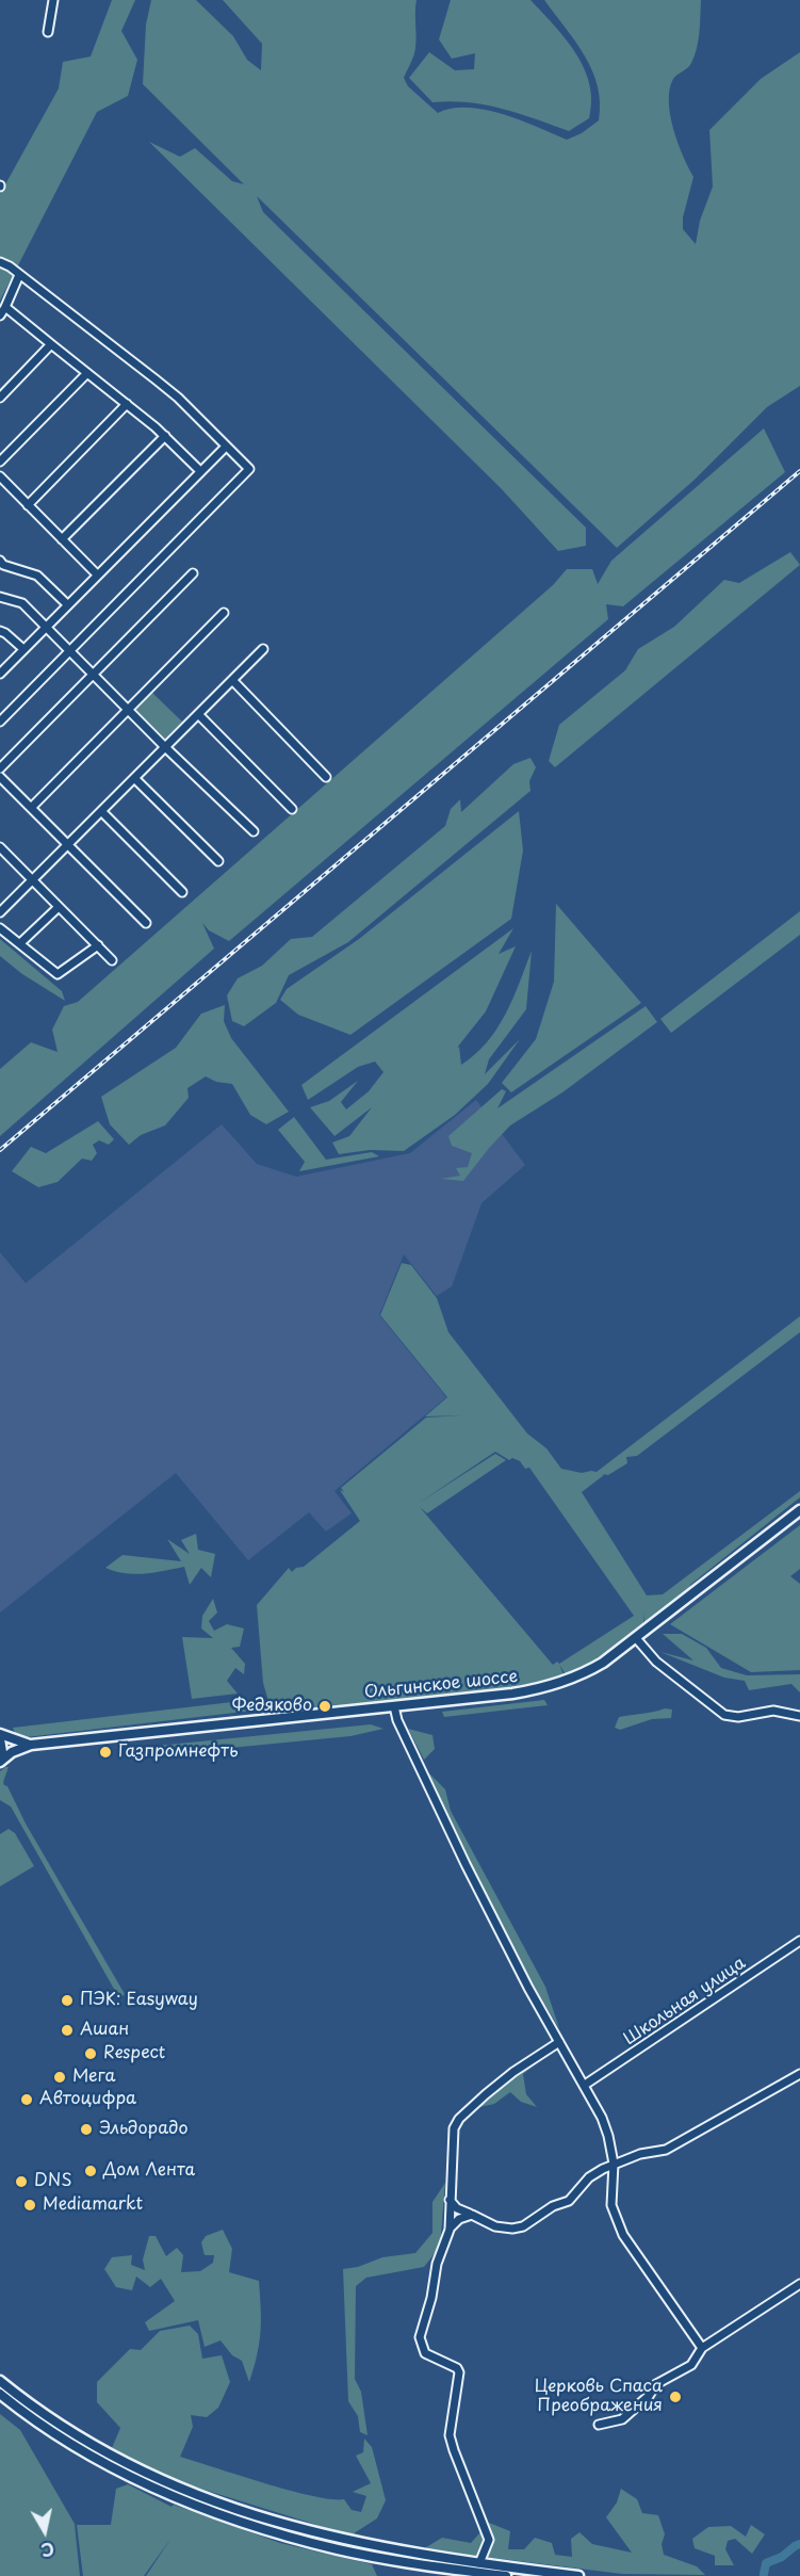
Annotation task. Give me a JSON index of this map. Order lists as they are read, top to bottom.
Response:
{
  "streets": {
    "main road": ["Ольгинское шоссе"],
    "street": ["Школьная улица"]
  },
  "places": [
    "Федяково",
    "Газпромнефть",
    "ПЭК: Easyway",
    "Ашан",
    "Respect",
    "Мега",
    "Автоцифра",
    "Эльдорадо",
    "Дом Лента",
    "DNS",
    "Mediamarkt",
    "Церковь Спаса Преображения"
  ],
  "north": "bottom"
}
